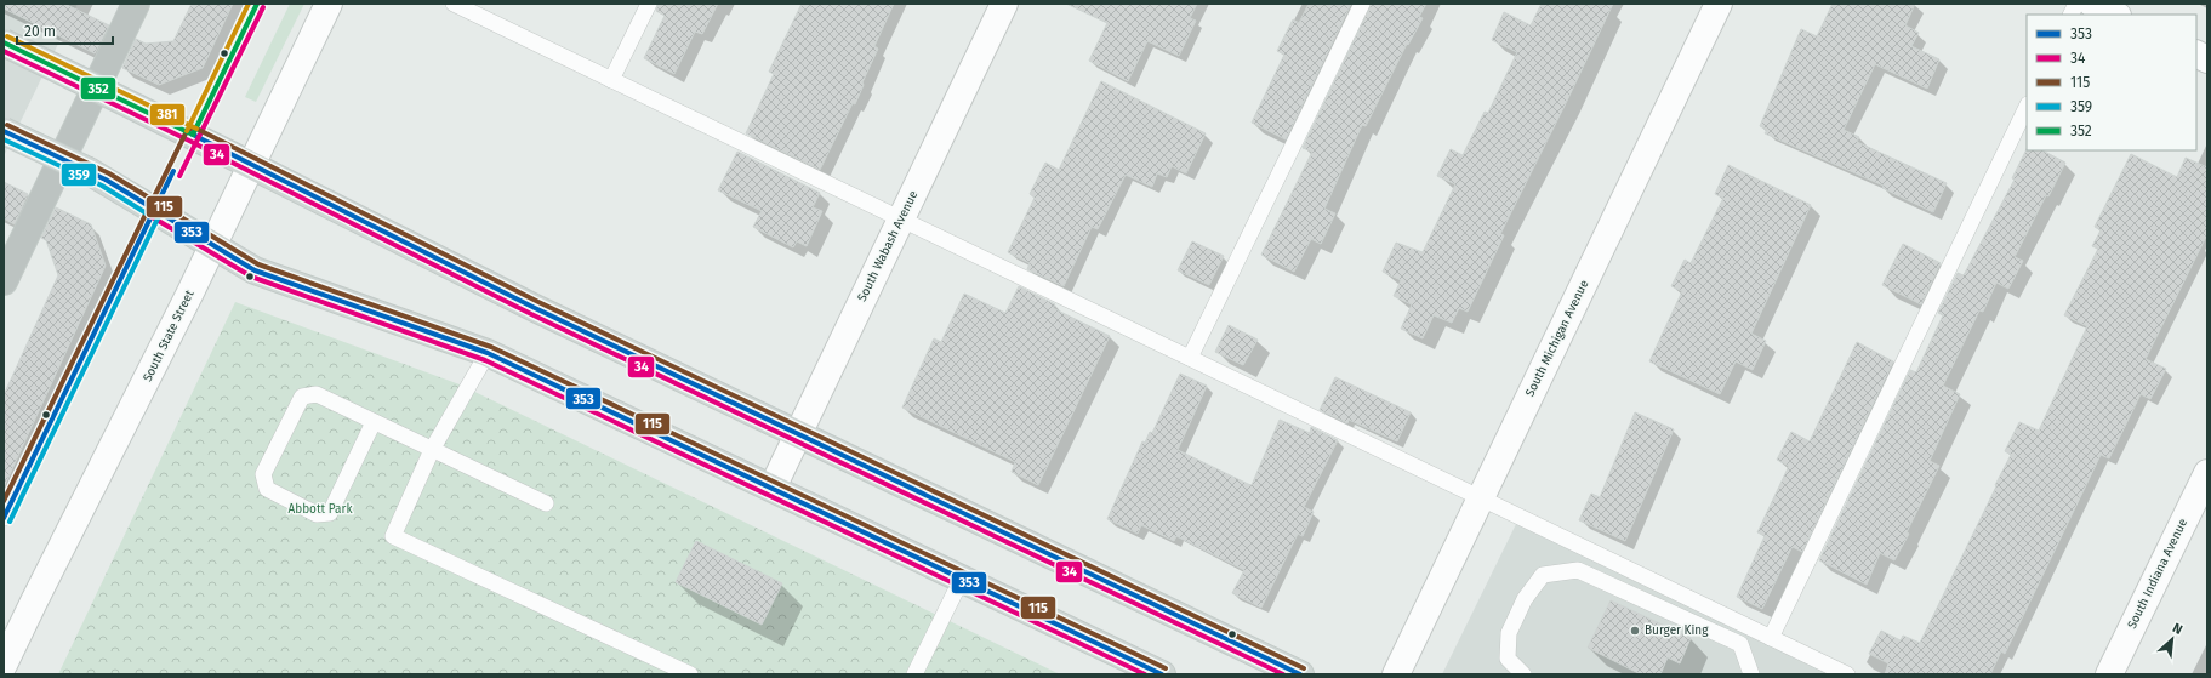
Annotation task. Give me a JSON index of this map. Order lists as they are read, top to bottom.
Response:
{
  "streets": {
    "street": [
      "South Wabash Avenue",
      "South State Street",
      "South Michigan Avenue",
      "South Indiana Avenue"
    ]
  },
  "parks": ["Abbott Park"],
  "places": ["Burger King"],
  "lines": [
    "transit line 352",
    "transit line 381",
    "transit line 34",
    "transit line 115",
    "transit line 353",
    "transit line 359"
  ],
  "legend": [
    "353",
    "34",
    "115",
    "359",
    "352"
  ],
  "scale_bar": "20 m",
  "north": "top right"
}
